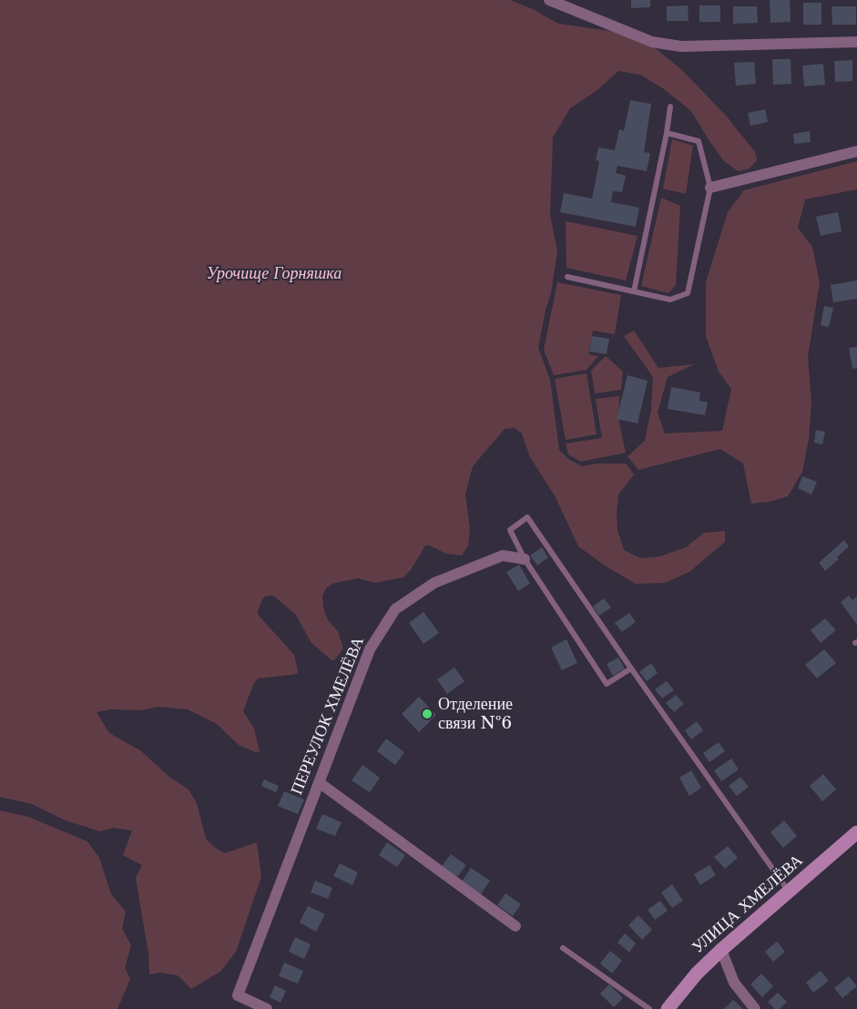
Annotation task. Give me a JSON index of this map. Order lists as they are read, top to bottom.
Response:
{
  "streets": {
    "main road": ["УЛИЦА ХМЕЛЁВА"],
    "street": ["ПЕРЕУЛОК ХМЕЛЁВА"]
  },
  "parks": ["Урочище Горняшка"],
  "places": ["Отделение связи №6"]
}
